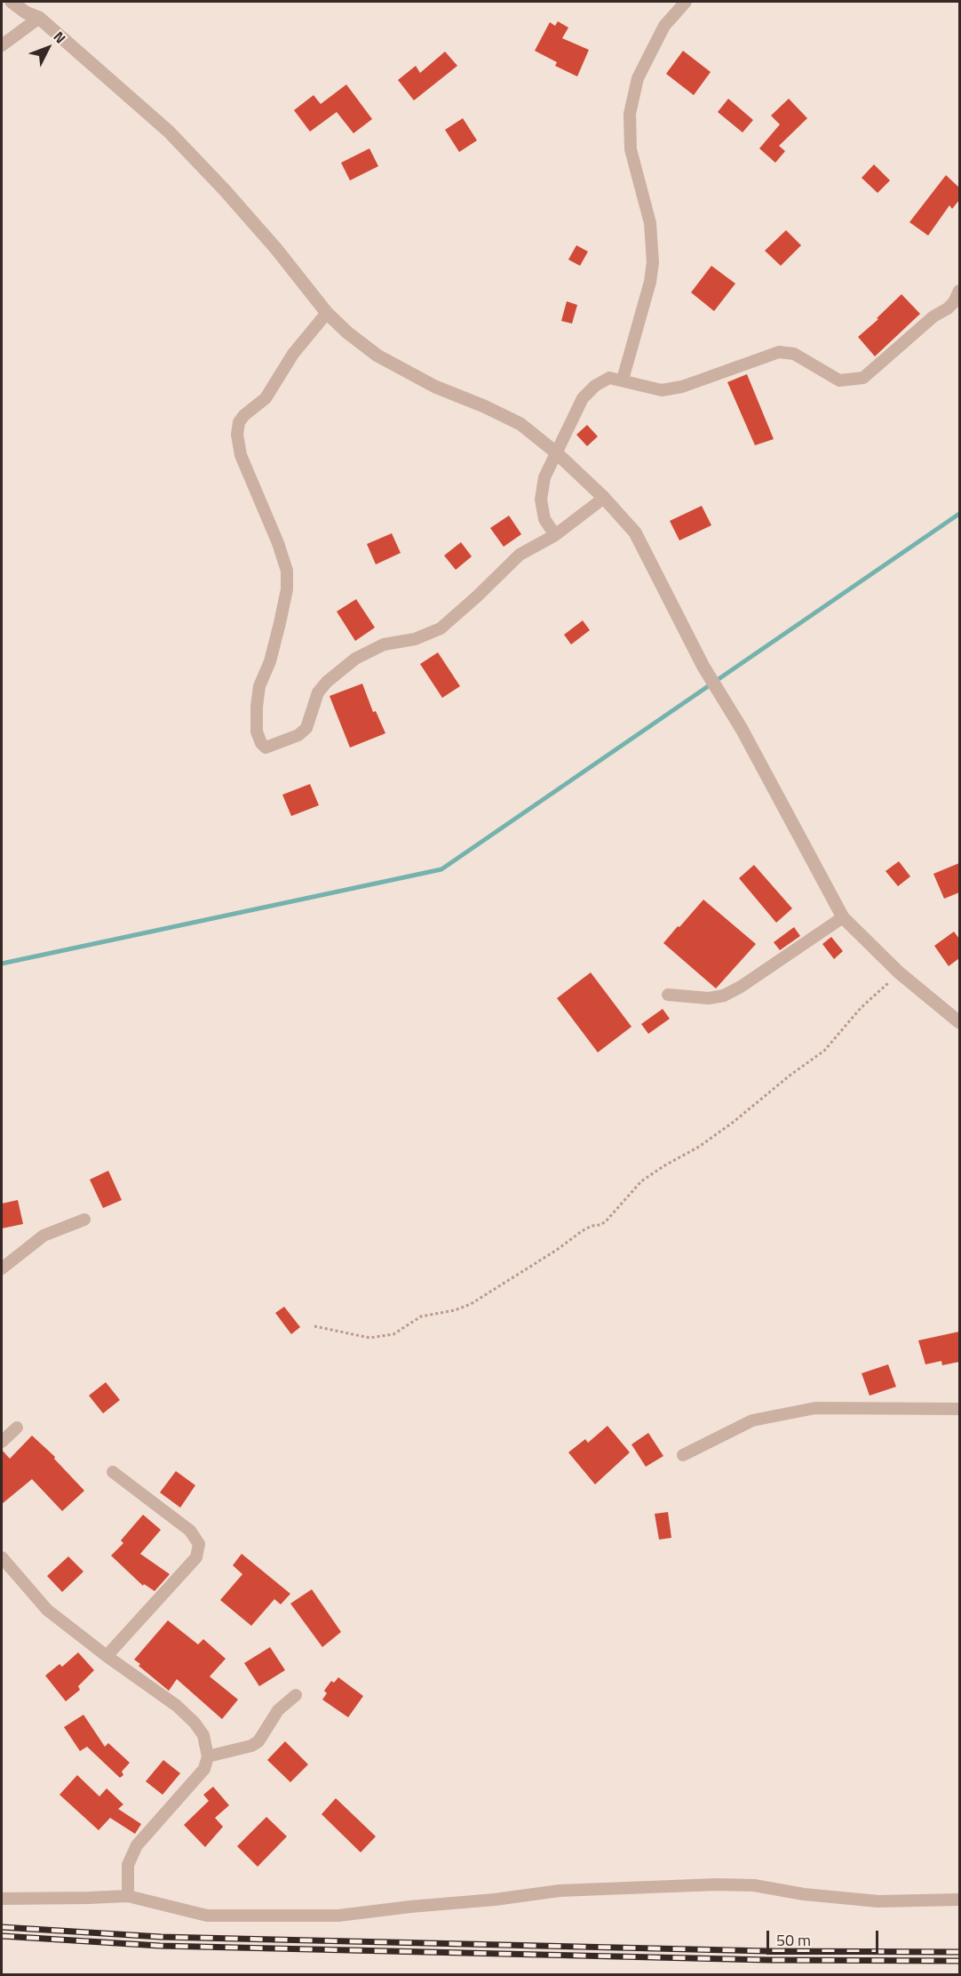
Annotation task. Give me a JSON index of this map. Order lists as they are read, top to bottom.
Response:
{
  "scale_bar": "50 m",
  "north": "top right"
}
